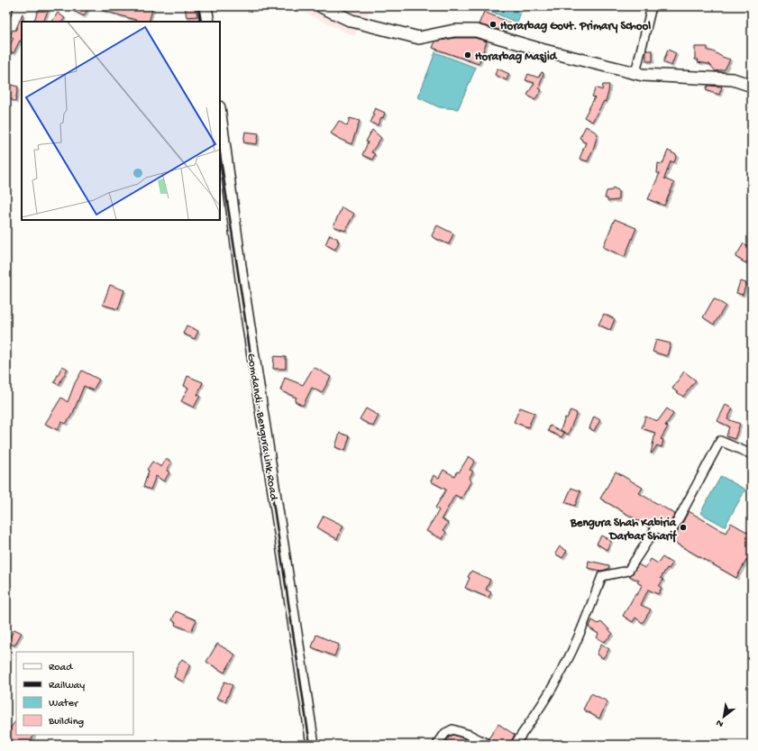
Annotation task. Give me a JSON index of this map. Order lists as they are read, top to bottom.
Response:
{
  "streets": {
    "main road": ["Gomdandi - Bengura Link Road"]
  },
  "places": ["Horarbag Govt. Primary School", "Horarbag Masjid", "Bengura Shah Kabiria Darbar Sharif"],
  "legend": [
    "Road",
    "Railway",
    "Water",
    "Building"
  ],
  "north": "bottom left"
}
